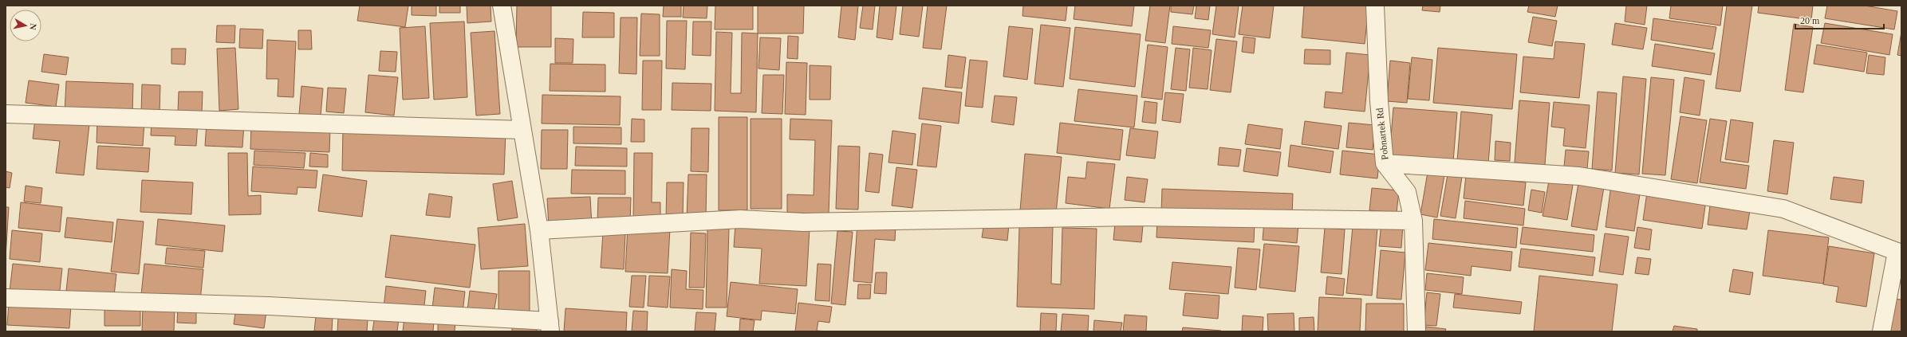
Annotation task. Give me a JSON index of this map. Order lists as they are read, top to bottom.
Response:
{
  "streets": {
    "street": ["Pobnartek Rd"]
  },
  "scale_bar": "20 m",
  "north": "right"
}
